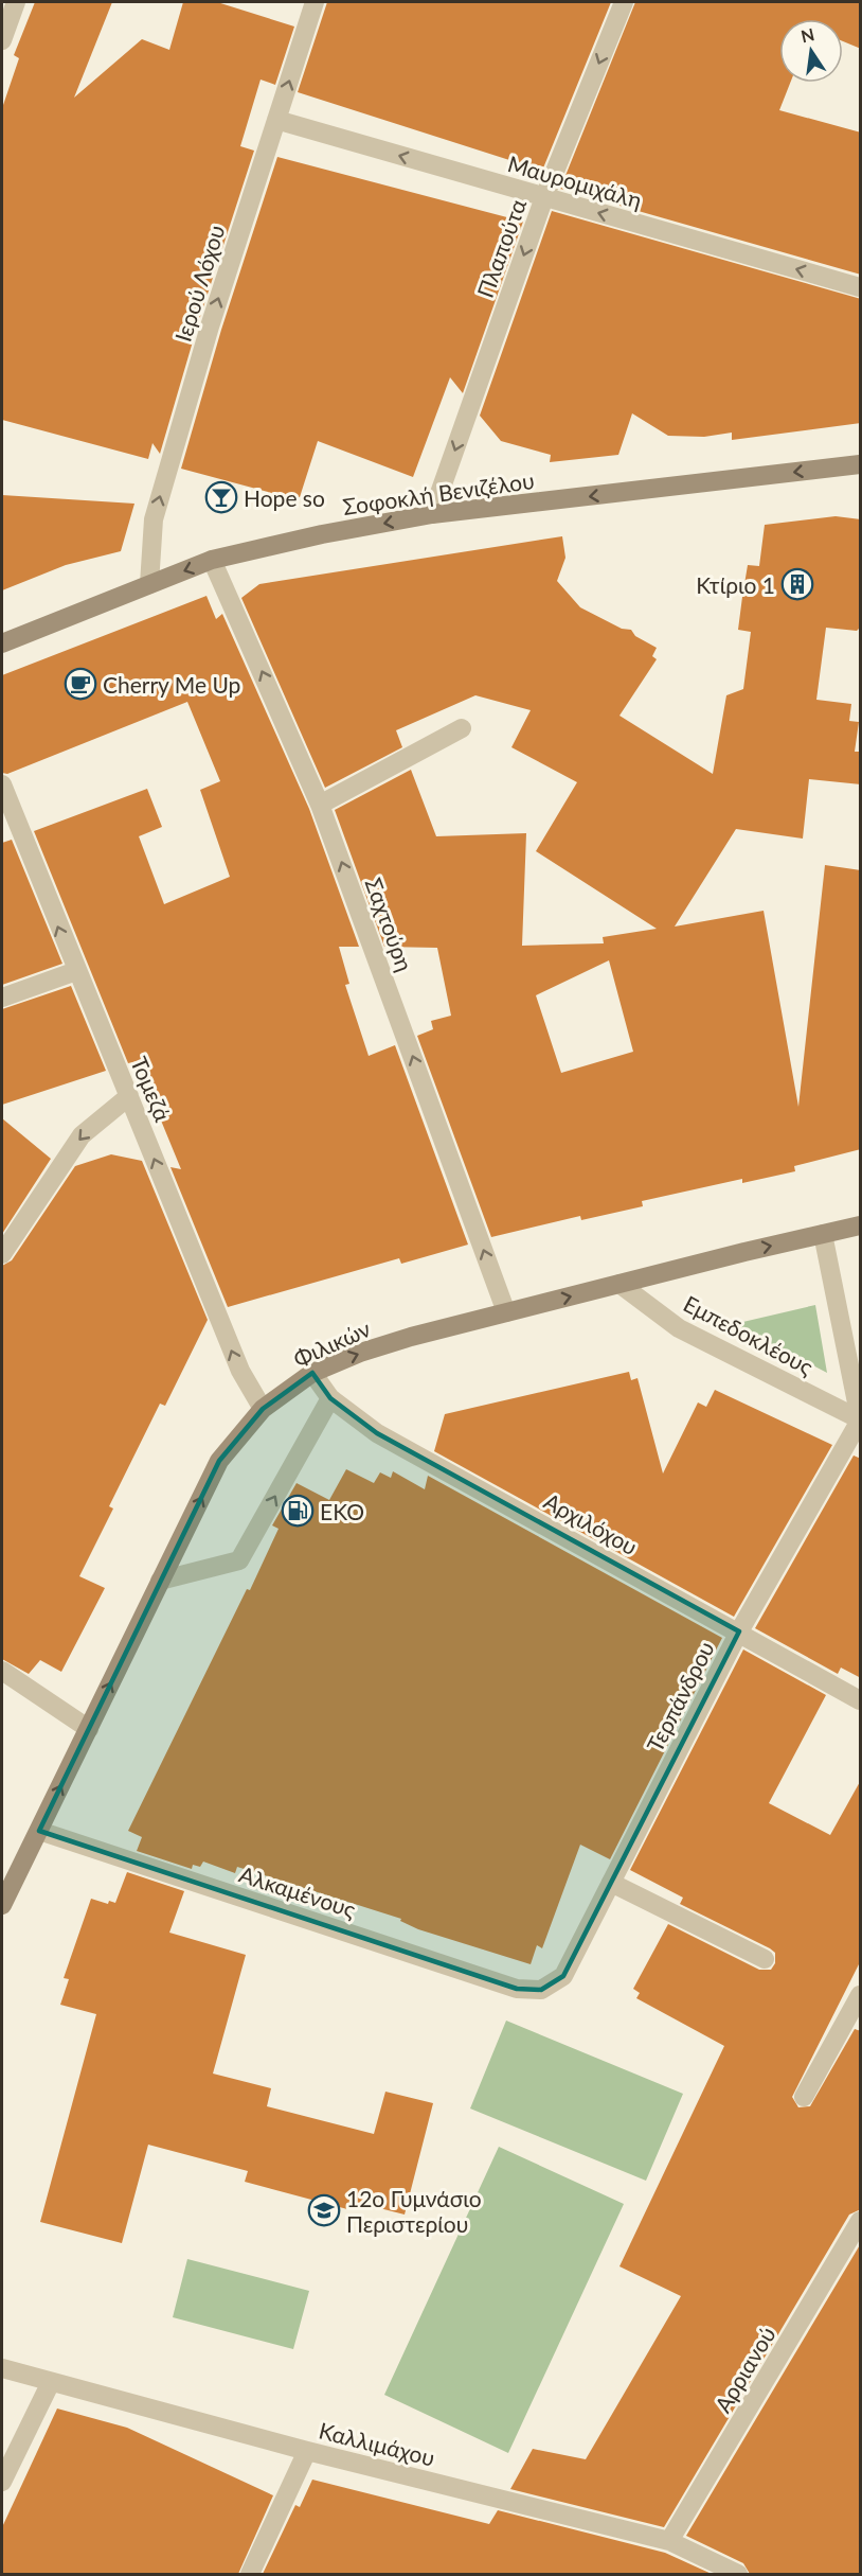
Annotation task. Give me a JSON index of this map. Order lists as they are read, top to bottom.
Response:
{
  "streets": {
    "street": [
      "Μαυρομιχάλη",
      "Πλαπούτα",
      "Ιερού Λόχου",
      "Σοφοκλή Βενιζέλου",
      "Σαχτούρη",
      "Τομεζά",
      "Εμπεδοκλέους",
      "Φιλικών",
      "Αρχιλόχου",
      "Τερπάνδρου",
      "Αλκαμένους",
      "Αρριανού",
      "Καλλιμάχου"
    ]
  },
  "crossings": [
    ["Μαυρομιχάλη", "Πλαπούτα"],
    ["Μαυρομιχάλη", "Ιερού Λόχου"],
    ["Πλαπούτα", "Σοφοκλή Βενιζέλου"],
    ["Ιερού Λόχου", "Σοφοκλή Βενιζέλου"],
    ["Σοφοκλή Βενιζέλου", "Σαχτούρη"],
    ["Σαχτούρη", "Φιλικών"],
    ["Τομεζά", "Φιλικών"],
    ["Εμπεδοκλέους", "Φιλικών"],
    ["Εμπεδοκλέους", "Τερπάνδρου"],
    ["Φιλικών", "Αρχιλόχου"],
    ["Φιλικών", "Αλκαμένους"],
    ["Αρχιλόχου", "Τερπάνδρου"],
    ["Τερπάνδρου", "Αλκαμένους"],
    ["Αρριανού", "Καλλιμάχου"]
  ],
  "one_way": [
    "Μαυρομιχάλη",
    "Πλαπούτα",
    "Ιερού Λόχου",
    "Σοφοκλή Βενιζέλου",
    "Σαχτούρη",
    "Τομεζά",
    "Φιλικών"
  ],
  "places": {
    "bar": ["Hope so"],
    "building": ["Κτίριο 1"],
    "cafe": ["Cherry Me Up"],
    "fuel station": ["EKO"],
    "school or university": ["12ο Γυμνάσιο Περιστερίου"]
  },
  "north": "top"
}
